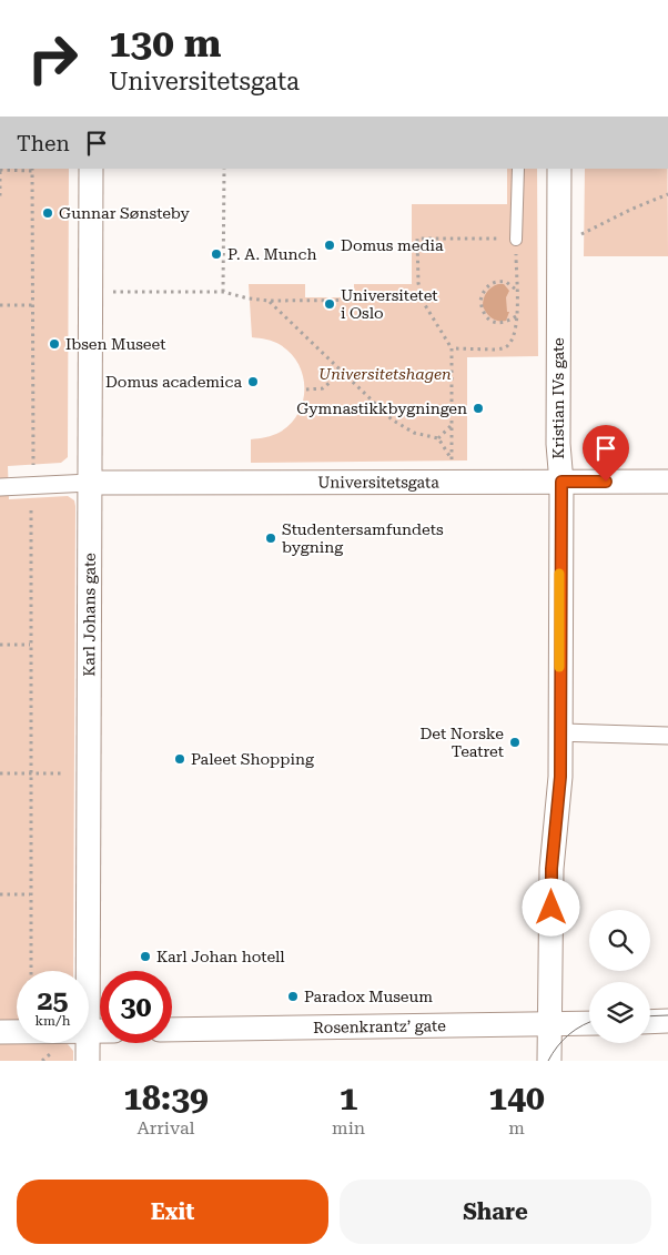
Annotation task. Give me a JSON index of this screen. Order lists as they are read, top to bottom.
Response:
{
  "streets": {
    "street": [
      "Kristian IVs gate",
      "Universitetsgata",
      "Karl Johans gate",
      "Rosenkrantz’ gate"
    ]
  },
  "crossings": [
    ["Kristian IVs gate", "Universitetsgata"],
    ["Kristian IVs gate", "Rosenkrantz’ gate"],
    ["Universitetsgata", "Karl Johans gate"]
  ],
  "parks": ["Universitetshagen"],
  "places": [
    "Gunnar Sønsteby",
    "Domus media",
    "P. A. Munch",
    "Universitetet i Oslo",
    "Ibsen Museet",
    "Domus academica",
    "Gymnastikkbygningen",
    "Studentersamfundets bygning",
    "Det Norske Teatret",
    "Paleet Shopping",
    "Karl Johan hotell",
    "Paradox Museum"
  ],
  "page": {
    "turn": ["130 m", "Universitetsgata"],
    "then": "Then",
    "speed": "25 km/h",
    "limit": "30",
    "eta": [
      "18:39",
      "Arrival",
      "1",
      "min",
      "140",
      "m"
    ],
    "buttons": ["Exit", "Share"]
  }
}
